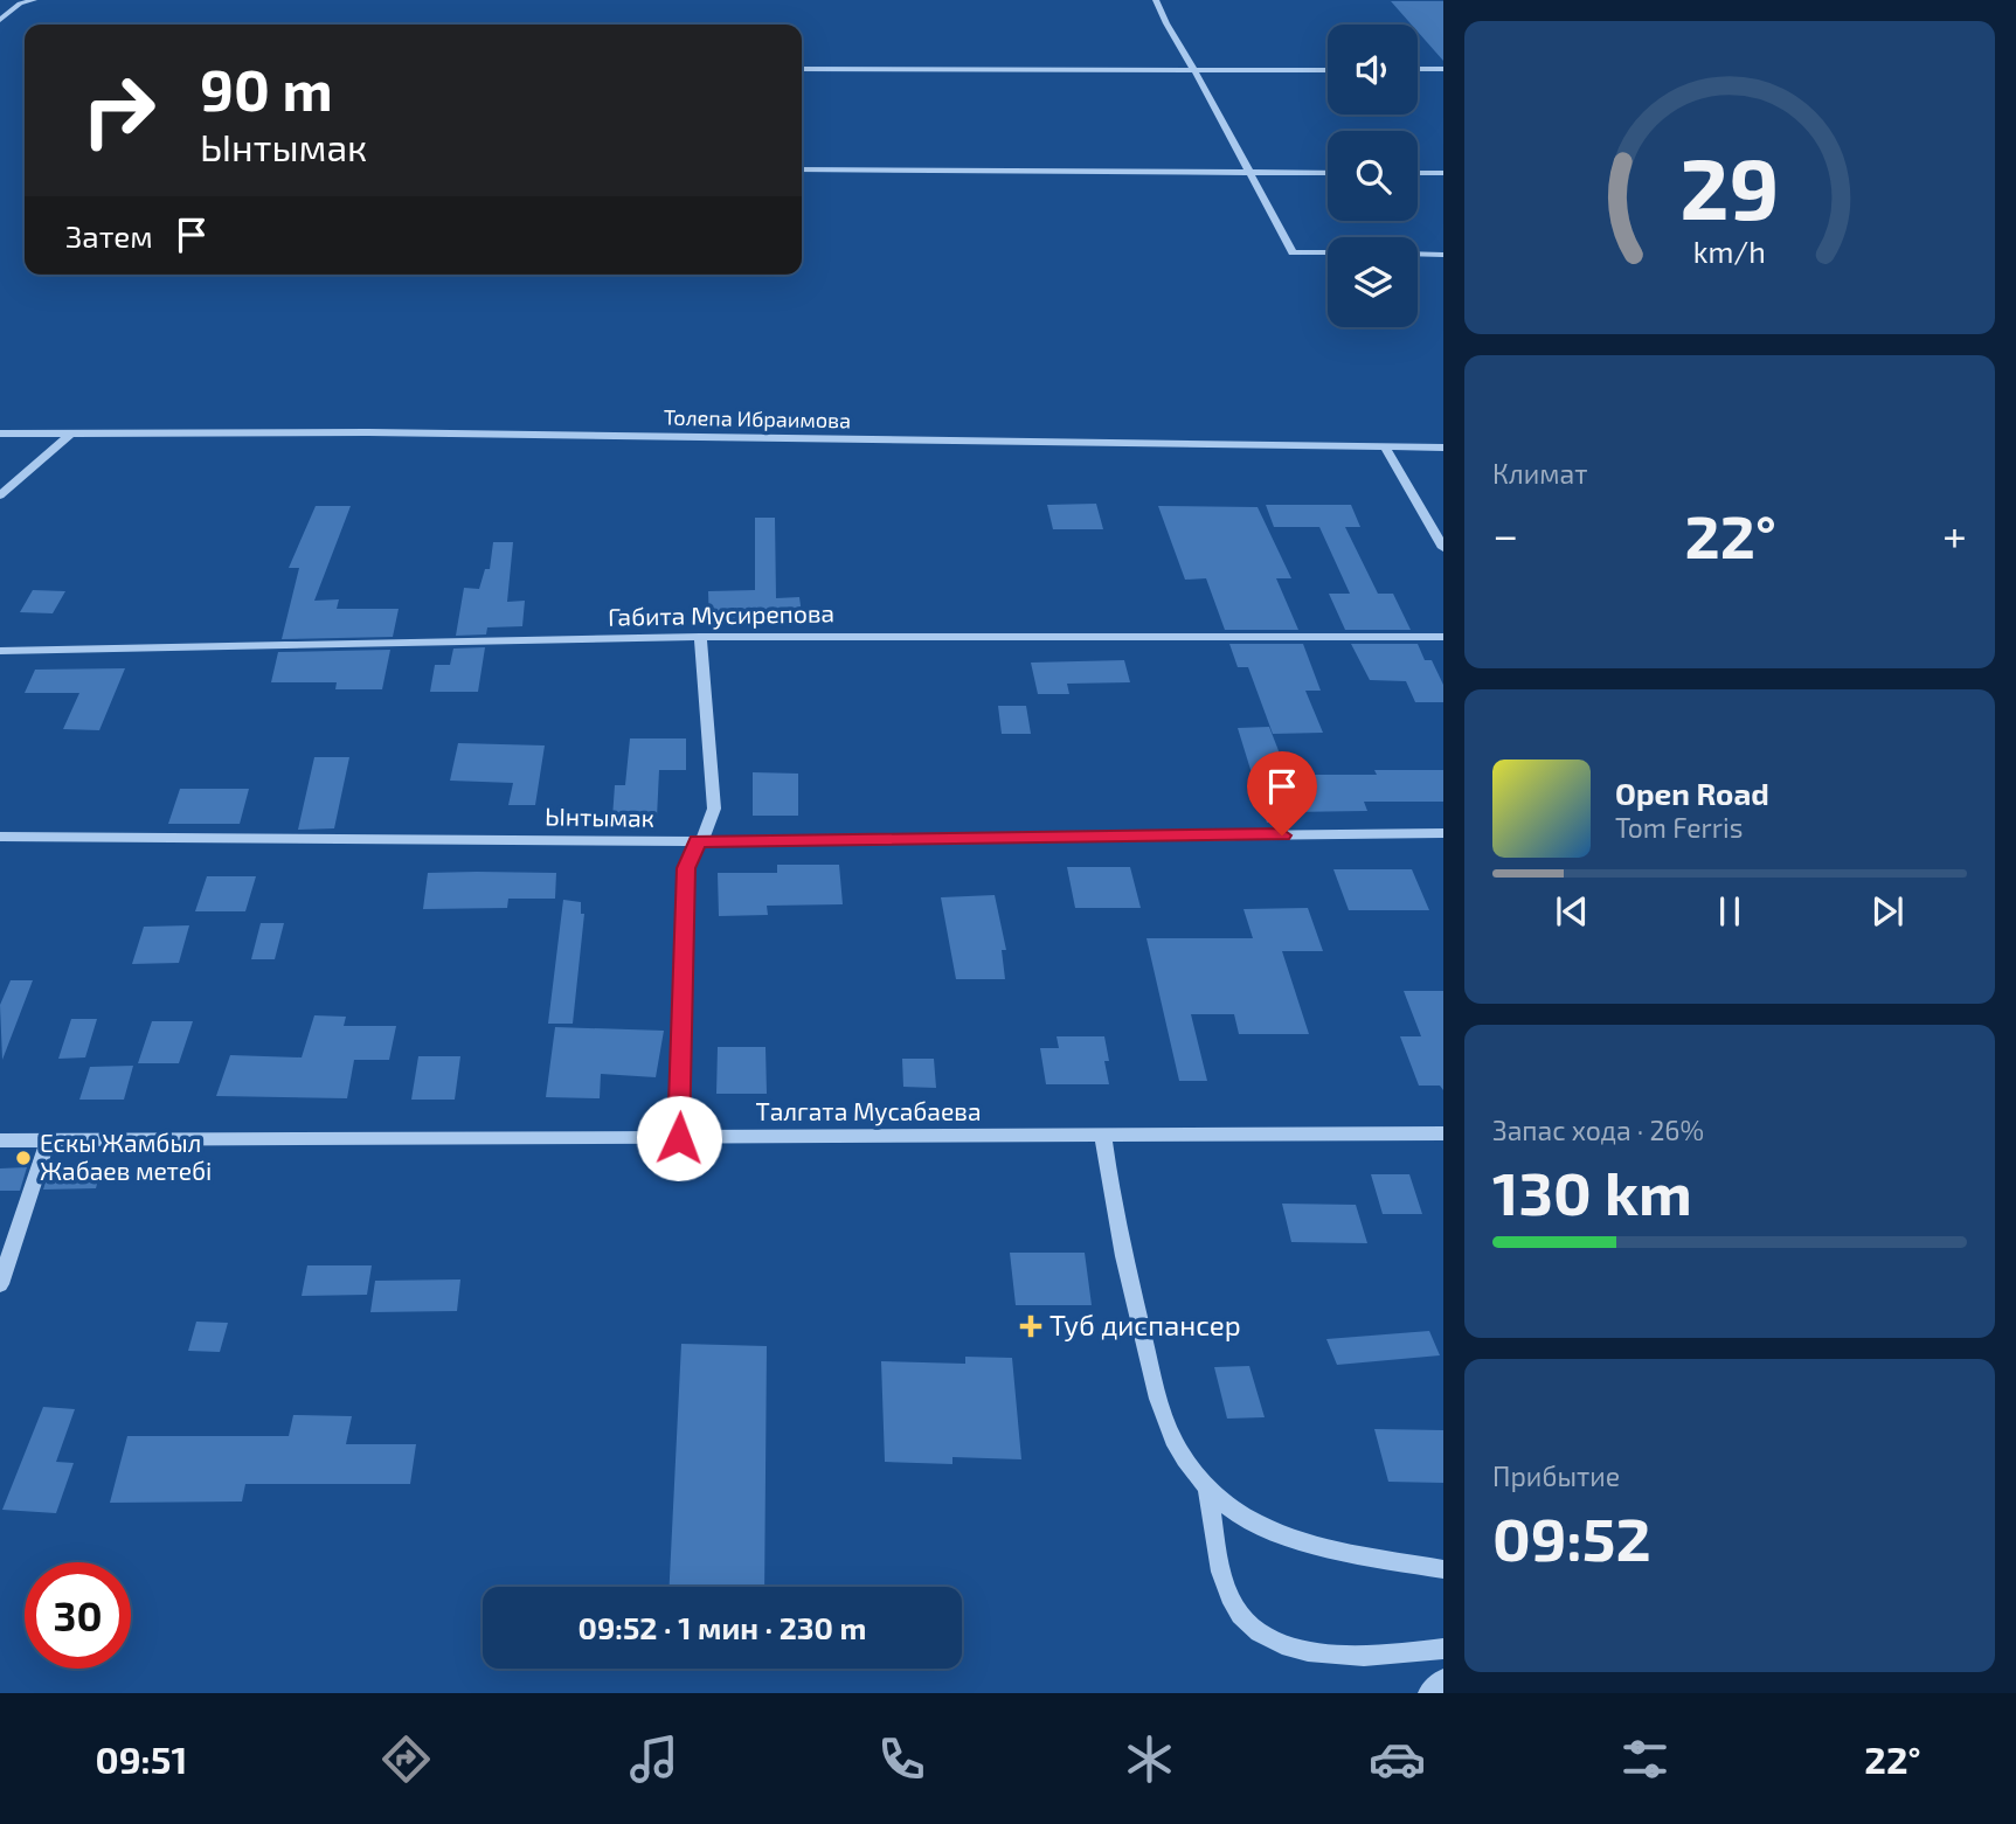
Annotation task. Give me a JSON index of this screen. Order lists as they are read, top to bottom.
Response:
{
  "streets": {
    "street": [
      "Толепа Ибраимова",
      "Габита Мусирепова",
      "Ынтымак",
      "Талгата Мусабаева"
    ]
  },
  "places": {
    "other": ["Ескы Жамбыл Жабаев метебі"],
    "health": ["Туб диспансер"]
  },
  "page": {
    "turn": ["90 m", "Ынтымак"],
    "then": "Затем",
    "tile": [
      "Климат",
      ["Запас хода · 26%", "130 km"],
      ["Прибытие", "09:52"]
    ],
    "heat": ["−", "22°", "+"],
    "song": ["Open Road", "Tom Ferris"],
    "limit": "30",
    "trip": "09:52 · 1 мин · 230 m",
    "tabs": ["09:51", "22°"],
    "gauge": ["29", "km/h"]
  }
}
